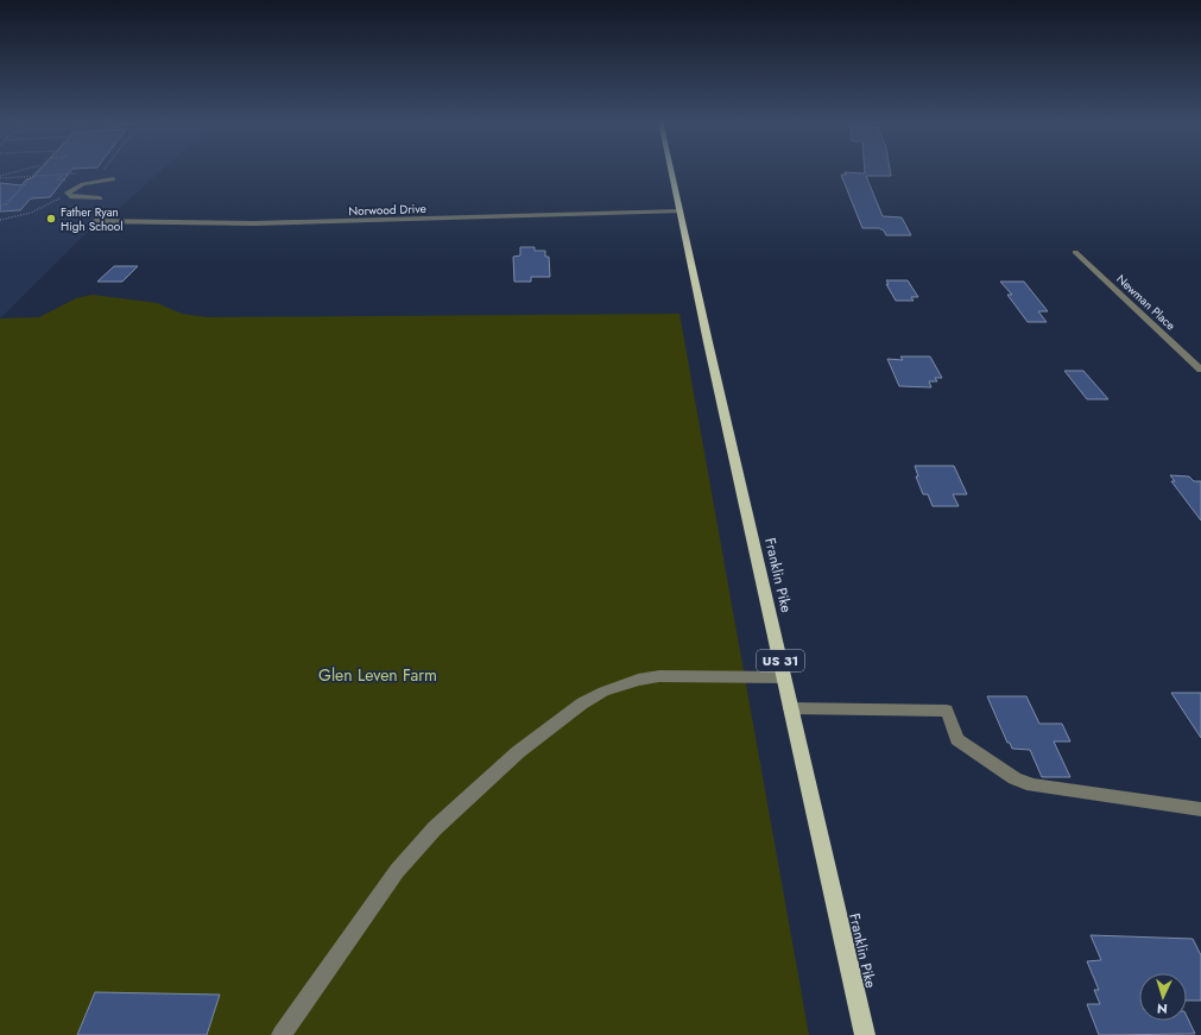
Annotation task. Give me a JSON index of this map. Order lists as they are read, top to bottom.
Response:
{
  "streets": {
    "main road": ["Franklin Pike", "US 31"],
    "street": ["Norwood Drive", "Newman Place"]
  },
  "crossings": [
    ["Norwood Drive", "Franklin Pike"]
  ],
  "parks": ["Glen Leven Farm"],
  "places": ["Father Ryan High School"],
  "north": "bottom"
}
